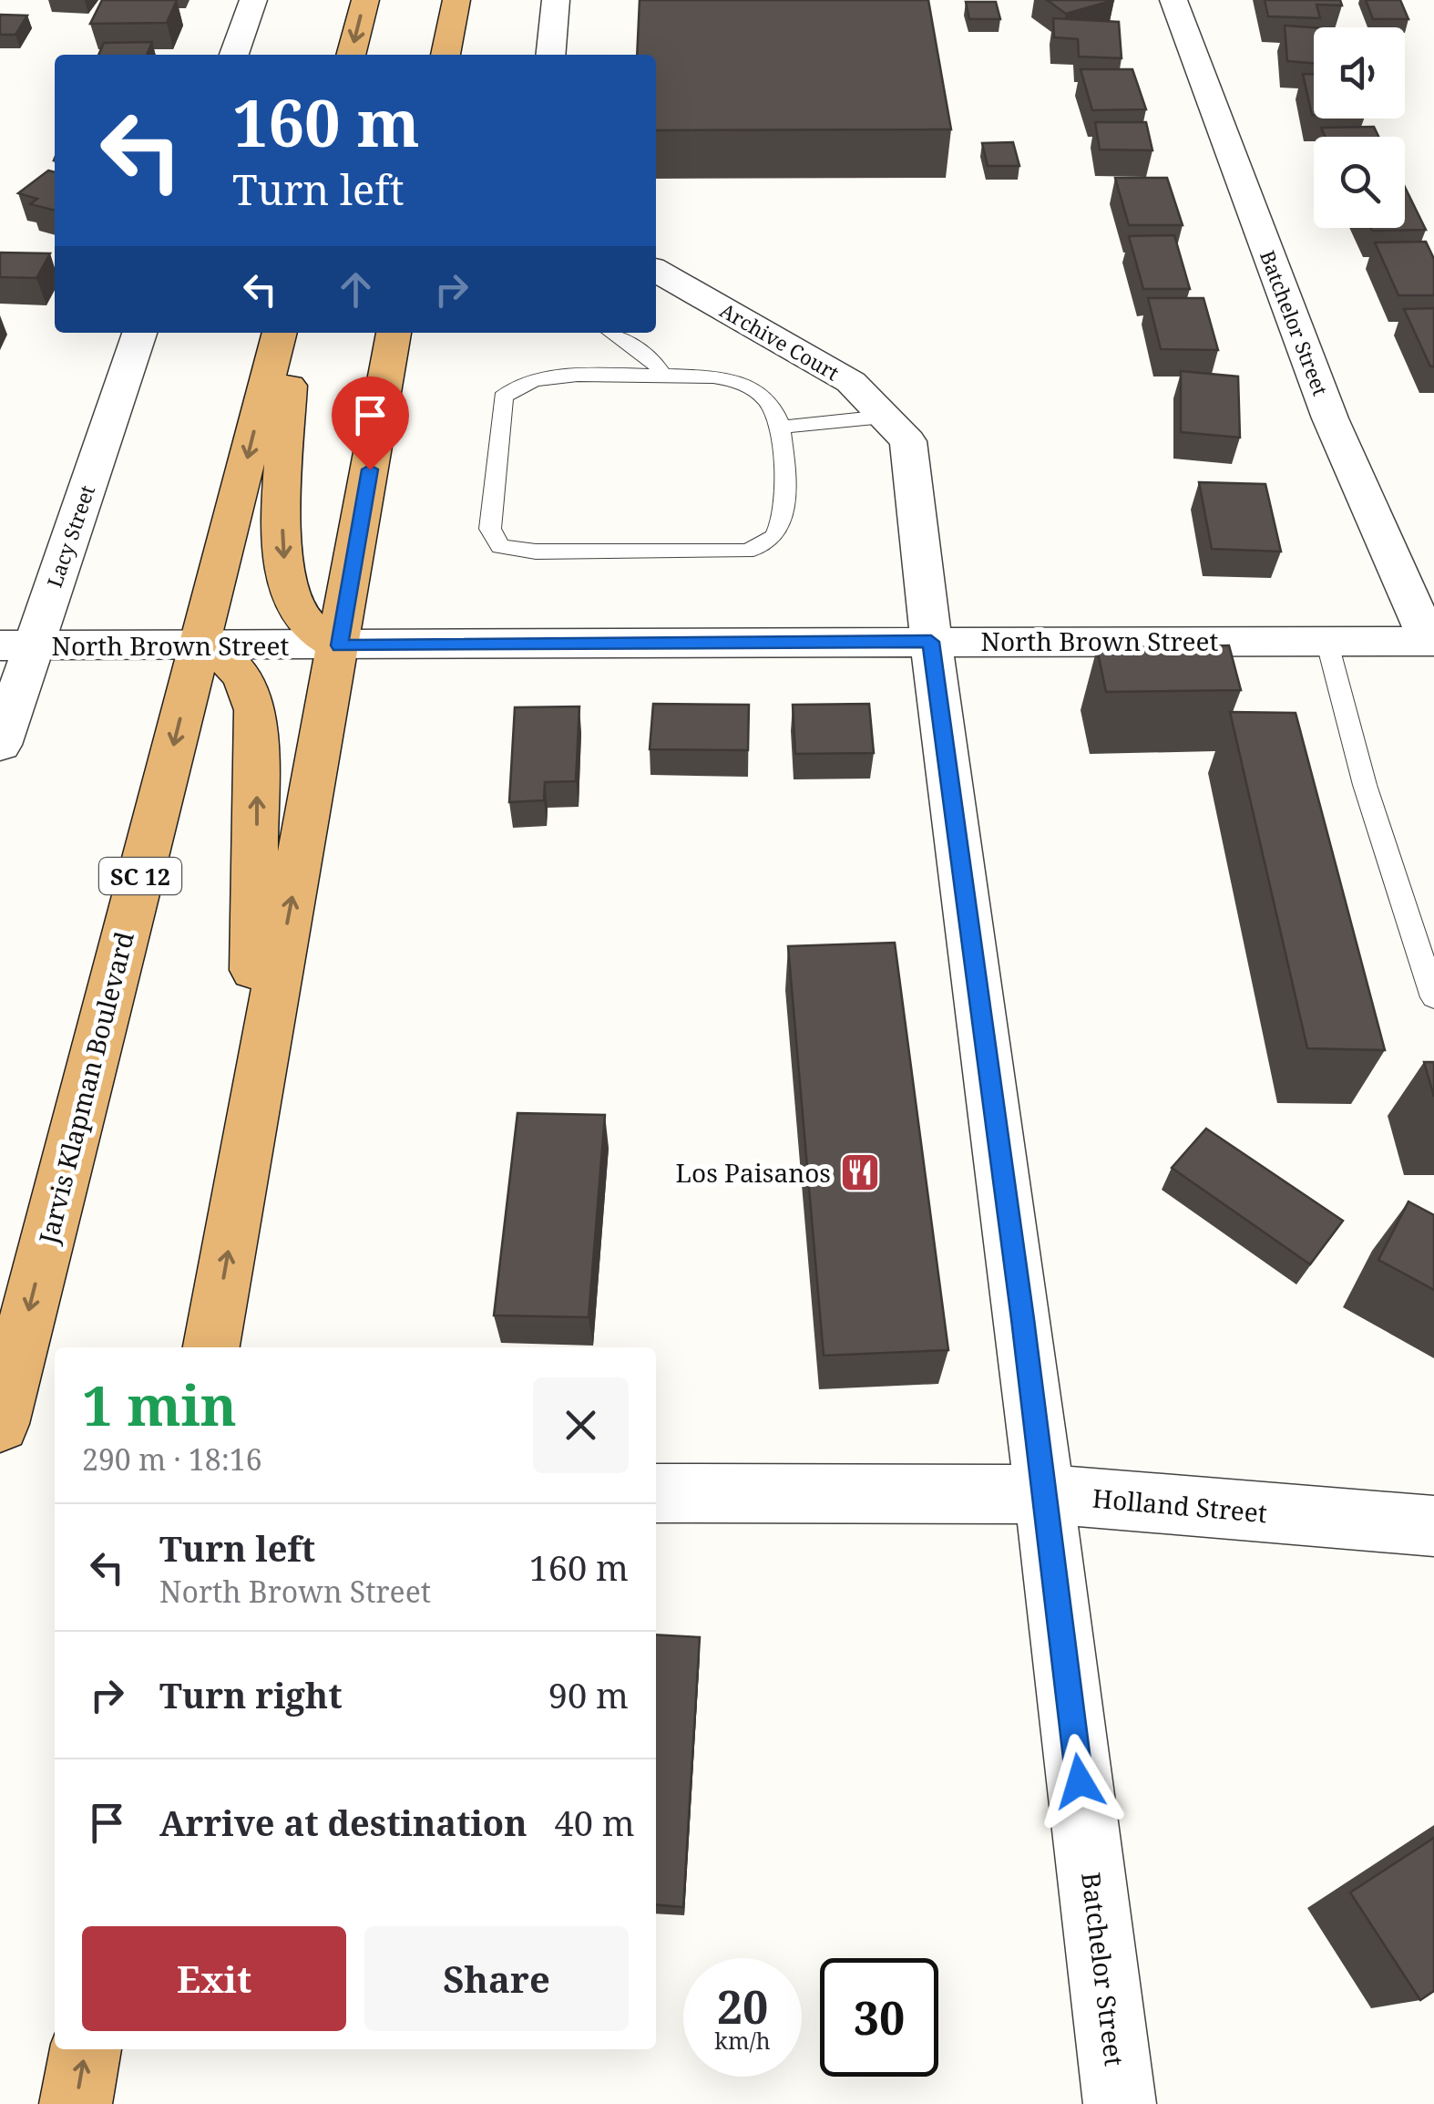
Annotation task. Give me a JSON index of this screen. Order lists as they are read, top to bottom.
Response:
{
  "streets": {
    "highway": ["SC 12", "Jarvis Klapman Boulevard"],
    "street": [
      "Batchelor Street",
      "Archive Court",
      "Lacy Street",
      "North Brown Street",
      "Holland Street"
    ]
  },
  "crossings": [
    ["Batchelor Street", "Archive Court"],
    ["Batchelor Street", "North Brown Street"],
    ["Batchelor Street", "Holland Street"],
    ["Archive Court", "North Brown Street"],
    ["Lacy Street", "North Brown Street"],
    ["North Brown Street", "Jarvis Klapman Boulevard"]
  ],
  "places": {
    "restaurant": ["Los Paisanos"]
  },
  "page": {
    "turn": ["160 m", "Turn left"],
    "heading": ["1 min", "290 m · 18:16"],
    "list": [
      {
        "name": "Turn left",
        "note": "North Brown Street",
        "value": "160 m"
      },
      {
        "name": "Turn right",
        "value": "90 m"
      },
      {
        "name": "Arrive at destination",
        "value": "40 m"
      }
    ],
    "buttons": ["Exit", "Share"],
    "speed": "20 km/h",
    "limit": "30"
  }
}
